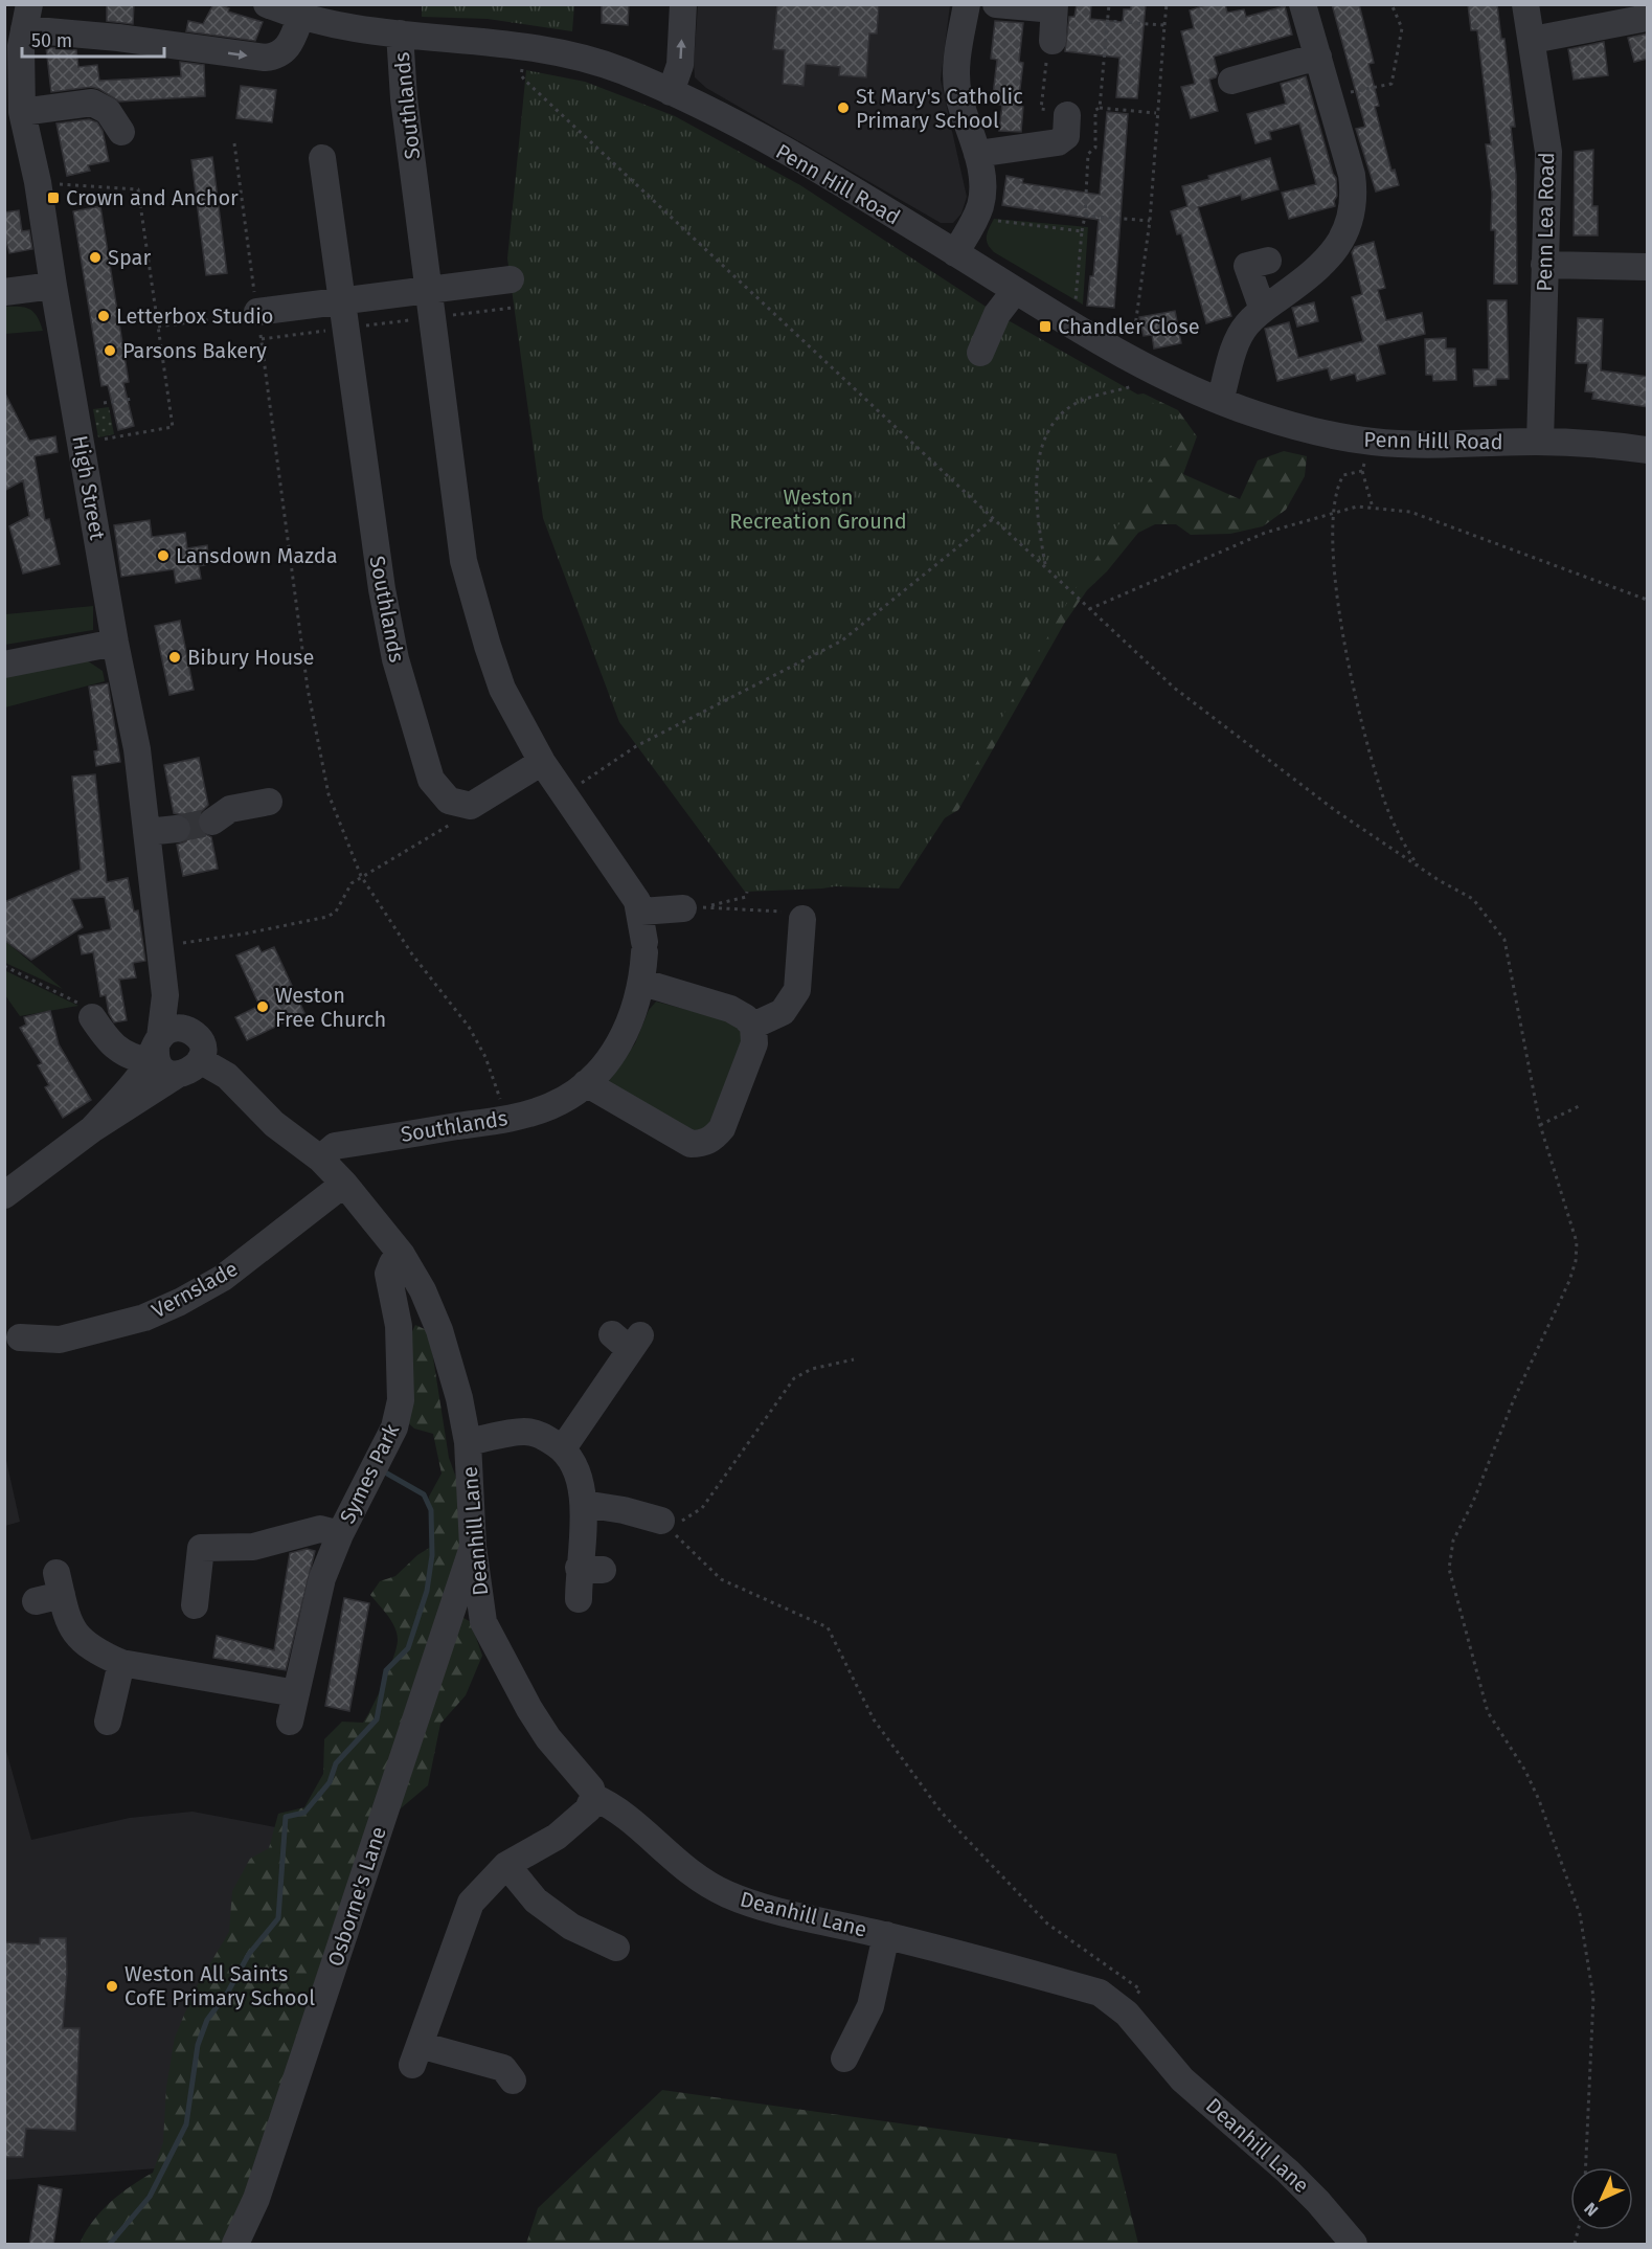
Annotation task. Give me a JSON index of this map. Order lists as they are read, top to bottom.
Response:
{
  "streets": {
    "street": [
      "Southlands",
      "Penn Hill Road",
      "Penn Lea Road",
      "High Street",
      "Vernslade",
      "Symes Park",
      "Deanhill Lane",
      "Osborne's Lane"
    ]
  },
  "crossings": [
    ["Southlands", "Penn Hill Road"],
    ["Southlands", "Deanhill Lane"],
    ["Penn Hill Road", "Penn Lea Road"],
    ["High Street", "Deanhill Lane"],
    ["Vernslade", "Deanhill Lane"],
    ["Symes Park", "Deanhill Lane"],
    ["Deanhill Lane", "Osborne's Lane"]
  ],
  "parks": ["Weston Recreation Ground"],
  "places": {
    "other": [
      "St Mary's Catholic Primary School",
      "Spar",
      "Letterbox Studio",
      "Parsons Bakery",
      "Lansdown Mazda",
      "Bibury House",
      "Weston Free Church",
      "Weston All Saints CofE Primary School"
    ],
    "transit": ["Crown and Anchor", "Chandler Close"]
  },
  "scale_bar": "50 m",
  "north": "bottom left"
}
